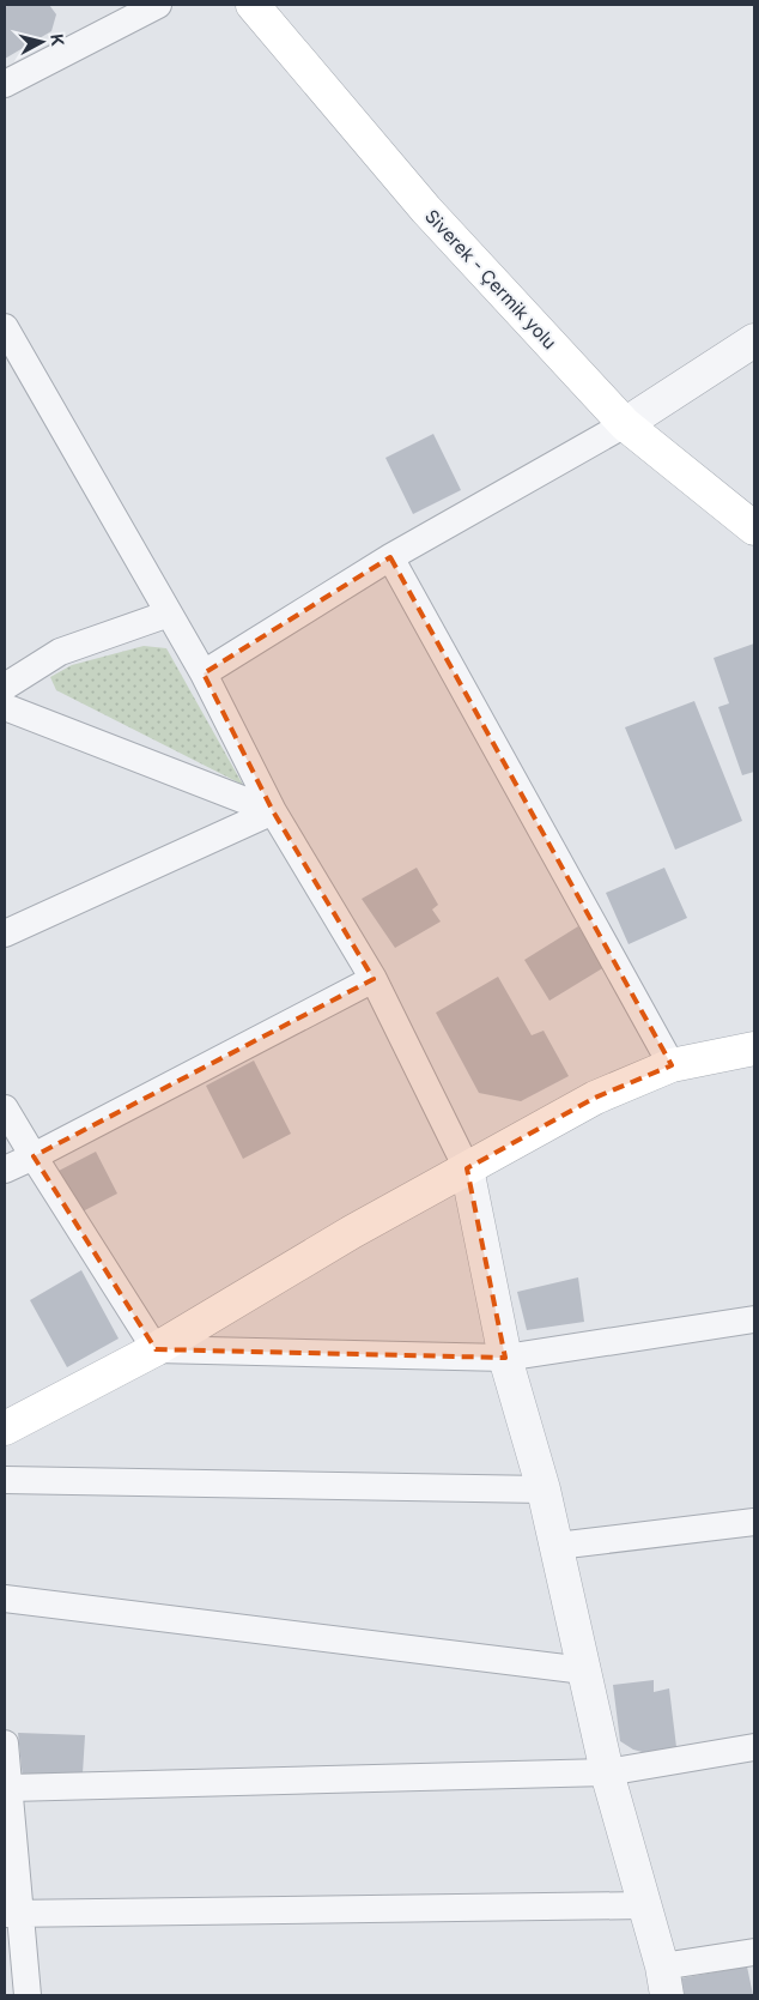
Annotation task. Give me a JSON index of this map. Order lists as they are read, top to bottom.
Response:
{
  "streets": {
    "main road": ["Siverek - Çermik yolu"]
  },
  "north": "right"
}
